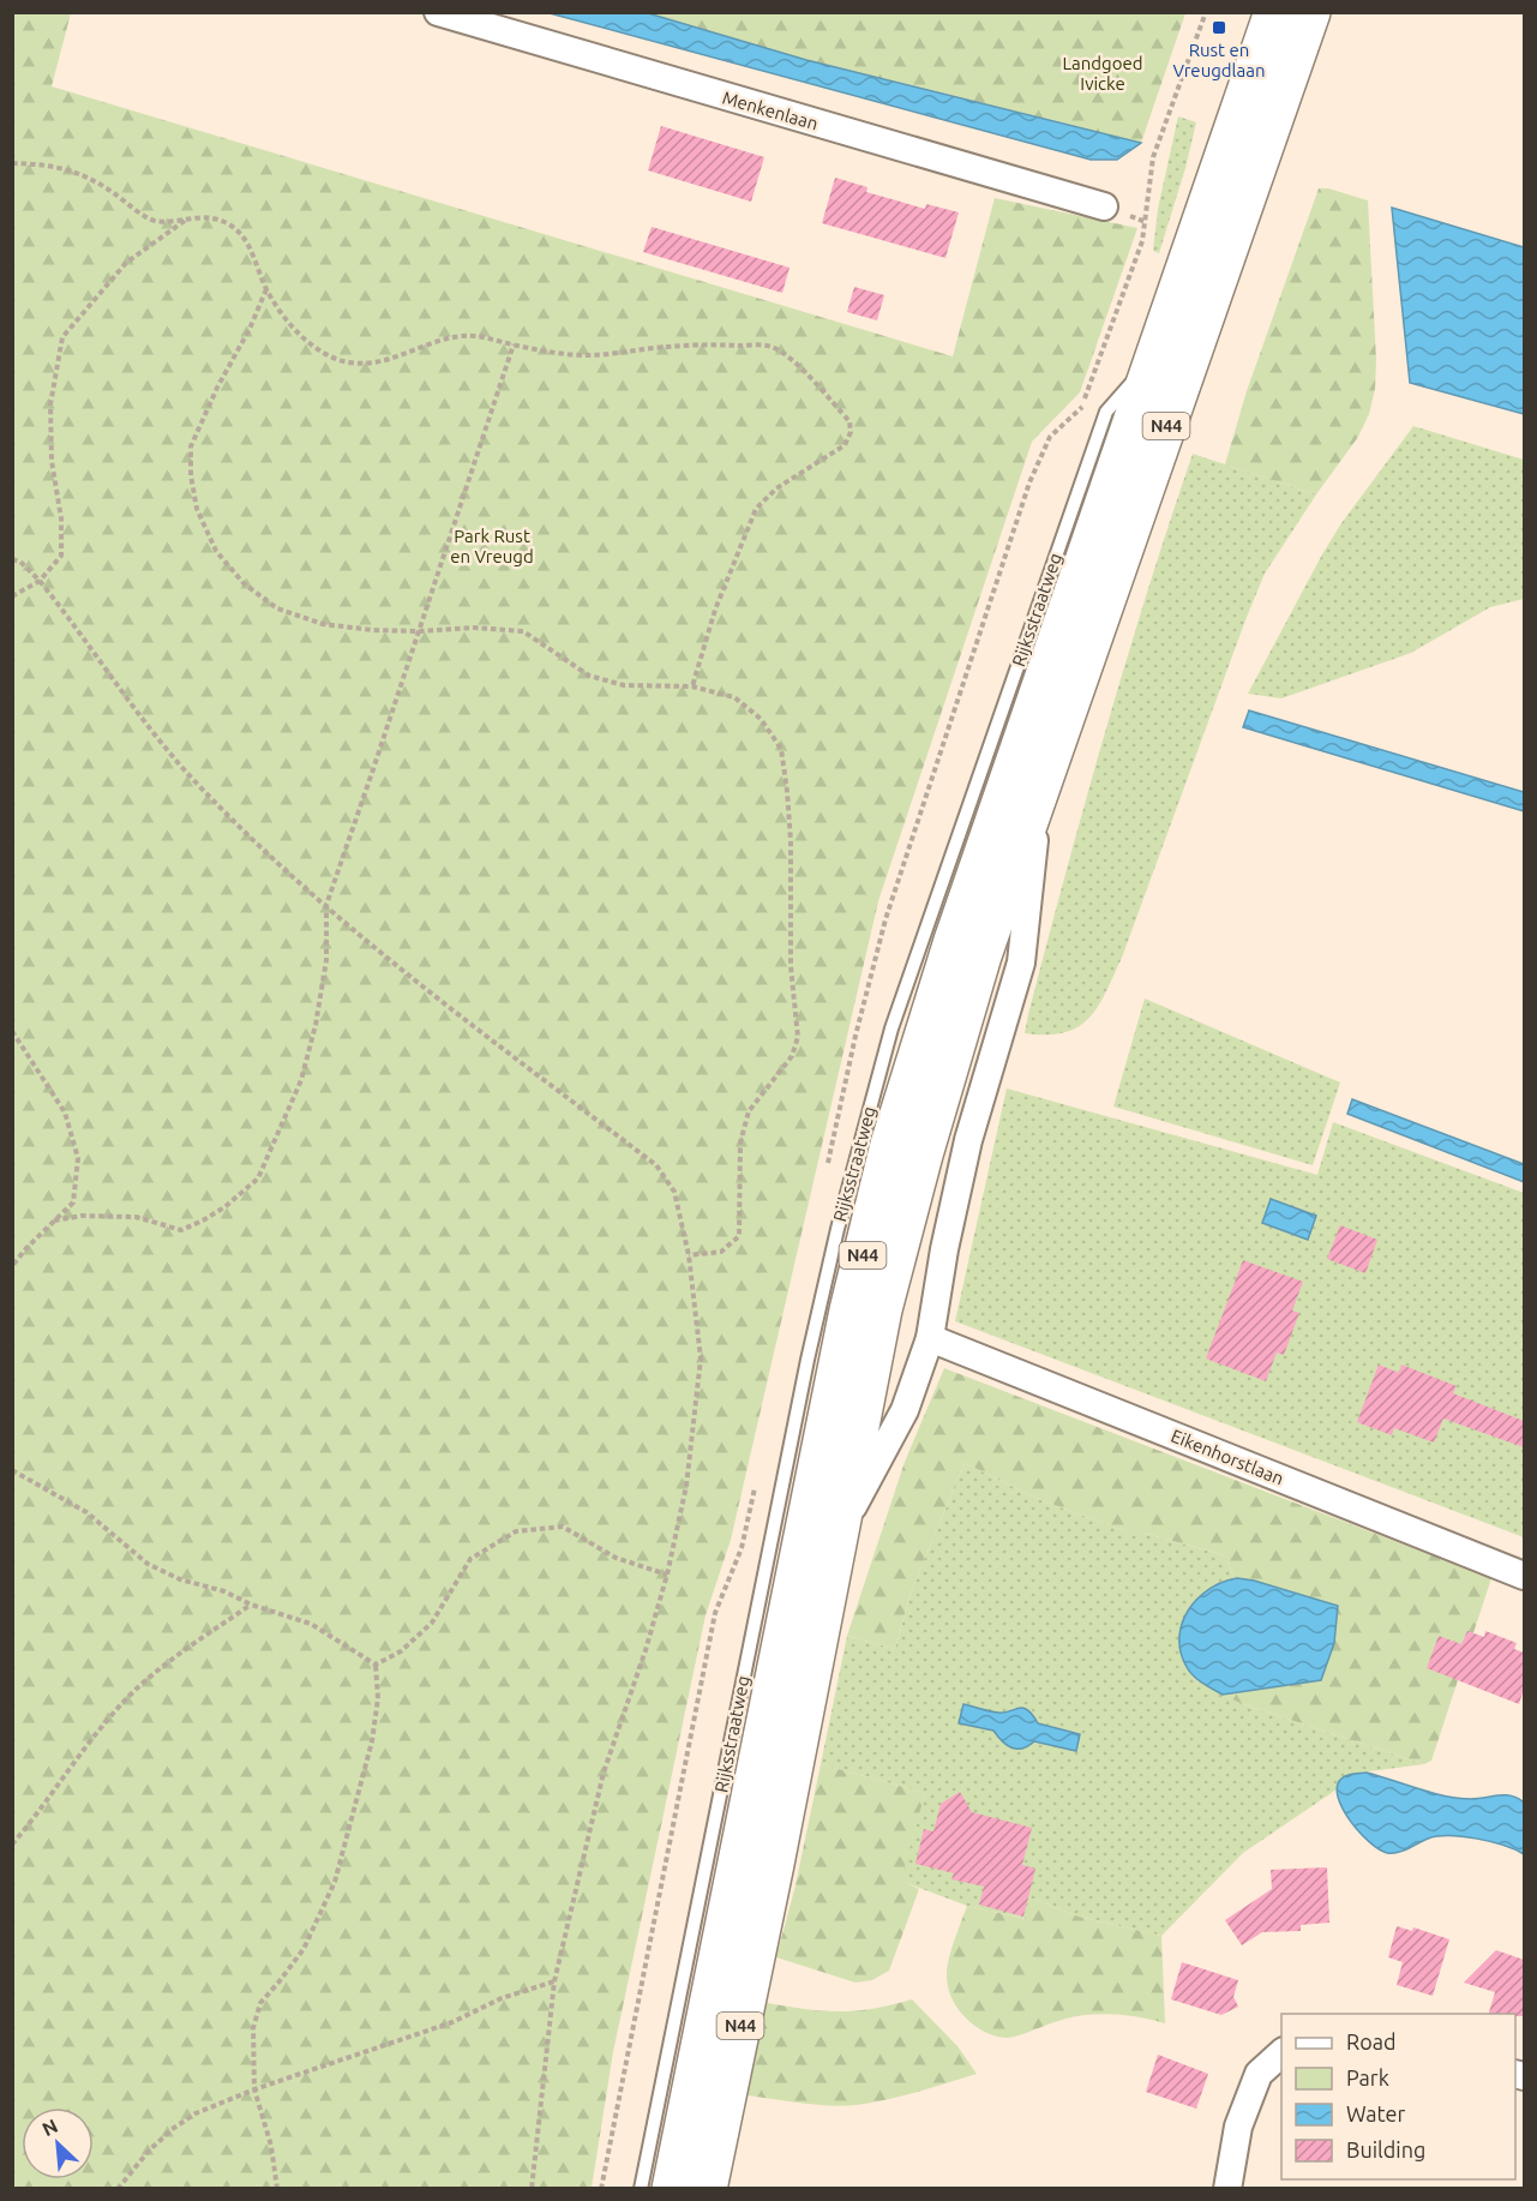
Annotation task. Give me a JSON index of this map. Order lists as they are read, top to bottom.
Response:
{
  "streets": {
    "main road": ["N44", "Rijksstraatweg"],
    "street": ["Menkenlaan", "Eikenhorstlaan"]
  },
  "crossings": [
    ["N44", "Eikenhorstlaan"]
  ],
  "parks": ["Landgoed Ivicke", "Park Rust en Vreugd"],
  "places": {
    "transit": ["Rust en Vreugdlaan"]
  },
  "legend": [
    "Road",
    "Park",
    "Water",
    "Building"
  ],
  "north": "top left"
}
